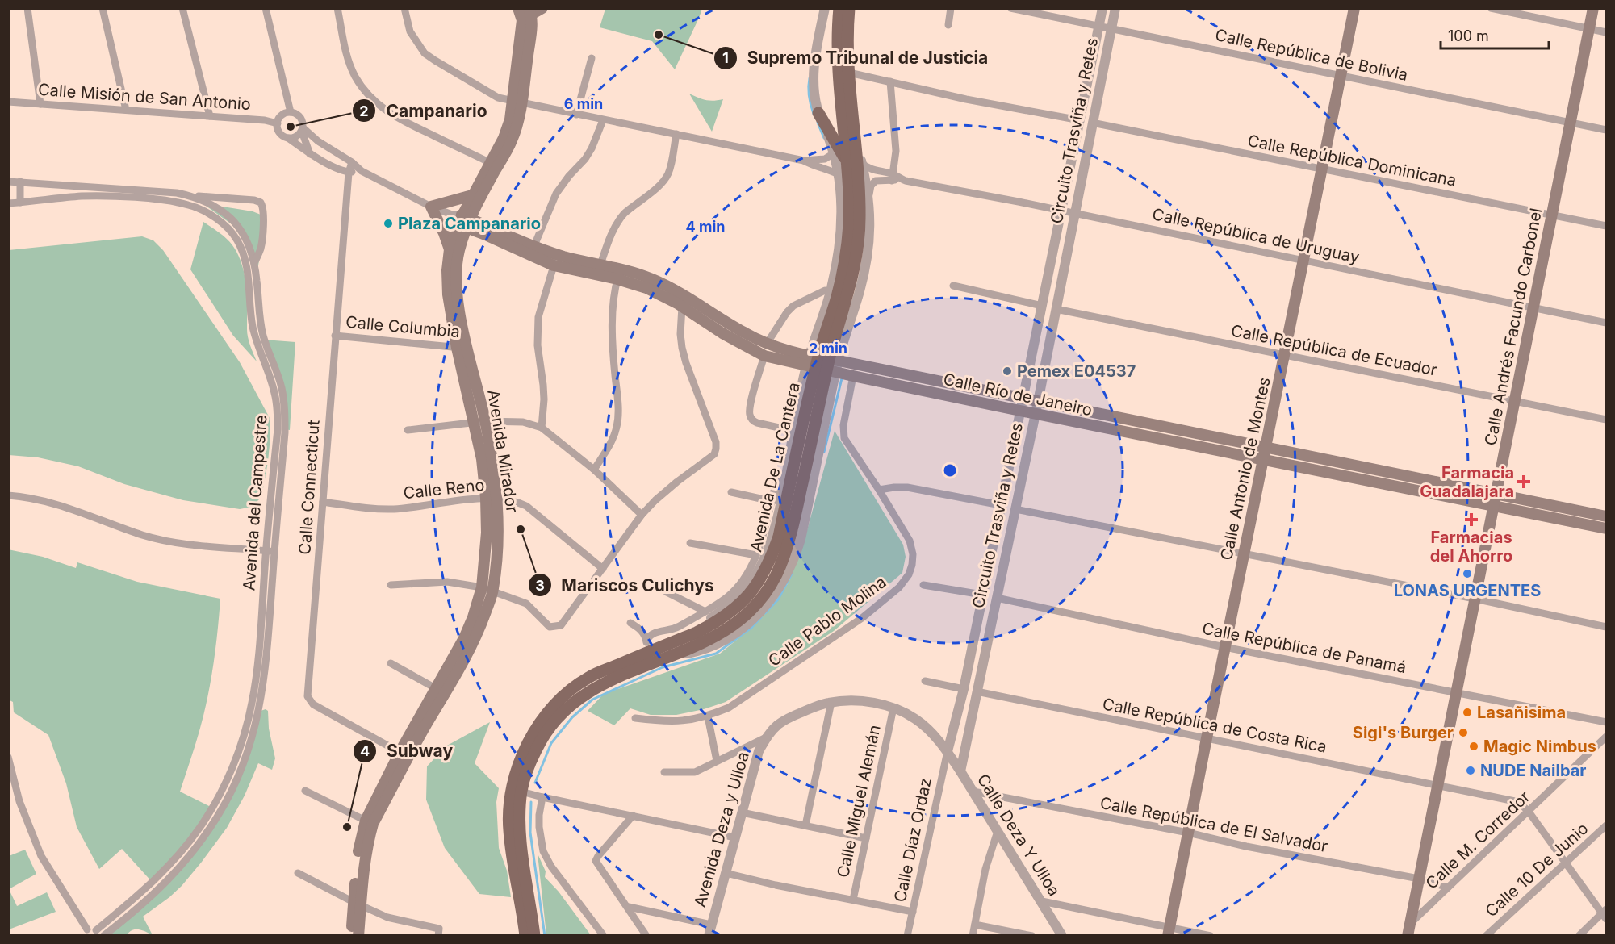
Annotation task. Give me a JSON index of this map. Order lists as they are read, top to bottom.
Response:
{
  "streets": {
    "main road": [
      "Calle Andrés Facundo Carbonel",
      "Calle Río de Janeiro",
      "Avenida Mirador",
      "Avenida De La Cantera",
      "Calle Antonio de Montes"
    ],
    "street": [
      "Calle República de Bolivia",
      "Calle Misión de San Antonio",
      "Circuito Trasviña y Retes",
      "Calle República Dominicana",
      "Calle República de Uruguay",
      "Calle Columbia",
      "Calle República de Ecuador",
      "Calle Connecticut",
      "Calle Reno",
      "Avenida del Campestre",
      "Calle Pablo Molina",
      "Calle República de Panamá",
      "Calle República de Costa Rica",
      "Calle Miguel Alemán",
      "Calle República de El Salvador",
      "Avenida Deza y Ulloa",
      "Calle Deza Y Ulloa",
      "Calle Díaz Ordaz",
      "Calle M. Corredor",
      "Calle 10 De Junio"
    ]
  },
  "crossings": [
    ["Calle República de Bolivia", "Circuito Trasviña y Retes"],
    ["Calle República de Bolivia", "Calle Andrés Facundo Carbonel"],
    ["Calle República de Bolivia", "Calle Antonio de Montes"],
    ["Calle Misión de San Antonio", "Calle Río de Janeiro"],
    ["Circuito Trasviña y Retes", "Calle República Dominicana"],
    ["Circuito Trasviña y Retes", "Calle República de Uruguay"],
    ["Circuito Trasviña y Retes", "Calle República de Ecuador"],
    ["Circuito Trasviña y Retes", "Calle Río de Janeiro"],
    ["Circuito Trasviña y Retes", "Calle República de Panamá"],
    ["Circuito Trasviña y Retes", "Calle República de Costa Rica"],
    ["Circuito Trasviña y Retes", "Avenida Deza y Ulloa"],
    ["Circuito Trasviña y Retes", "Calle Deza Y Ulloa"],
    ["Circuito Trasviña y Retes", "Calle Díaz Ordaz"],
    ["Calle República Dominicana", "Calle Andrés Facundo Carbonel"],
    ["Calle República Dominicana", "Calle Antonio de Montes"],
    ["Calle República de Uruguay", "Calle Andrés Facundo Carbonel"],
    ["Calle República de Uruguay", "Avenida De La Cantera"],
    ["Calle República de Uruguay", "Calle Antonio de Montes"],
    ["Calle Columbia", "Avenida Mirador"],
    ["Calle Columbia", "Calle Connecticut"],
    ["Calle Andrés Facundo Carbonel", "Calle República de Ecuador"],
    ["Calle Andrés Facundo Carbonel", "Calle Río de Janeiro"],
    ["Calle Andrés Facundo Carbonel", "Calle República de Panamá"],
    ["Calle Andrés Facundo Carbonel", "Calle República de Costa Rica"],
    ["Calle Andrés Facundo Carbonel", "Calle República de El Salvador"],
    ["Calle Andrés Facundo Carbonel", "Calle M. Corredor"],
    ["Calle República de Ecuador", "Calle Antonio de Montes"],
    ["Calle Río de Janeiro", "Avenida Mirador"],
    ["Calle Río de Janeiro", "Avenida De La Cantera"],
    ["Calle Río de Janeiro", "Calle Antonio de Montes"],
    ["Calle Río de Janeiro", "Calle Connecticut"],
    ["Calle Río de Janeiro", "Calle Pablo Molina"],
    ["Avenida Mirador", "Calle Connecticut"],
    ["Avenida Mirador", "Calle Reno"],
    ["Calle Antonio de Montes", "Calle República de Panamá"],
    ["Calle Antonio de Montes", "Calle República de Costa Rica"],
    ["Calle Antonio de Montes", "Calle República de El Salvador"],
    ["Calle Connecticut", "Calle Reno"],
    ["Calle República de Costa Rica", "Calle M. Corredor"],
    ["Calle Miguel Alemán", "Avenida Deza y Ulloa"],
    ["Calle República de El Salvador", "Calle Deza Y Ulloa"],
    ["Calle República de El Salvador", "Calle M. Corredor"],
    ["Avenida Deza y Ulloa", "Calle Deza Y Ulloa"],
    ["Avenida Deza y Ulloa", "Calle Díaz Ordaz"],
    ["Calle Deza Y Ulloa", "Calle Díaz Ordaz"]
  ],
  "places": {
    "other": [
      "Supremo Tribunal de Justicia",
      "Campanario",
      "Plaza Campanario",
      "Pemex E04537",
      "Mariscos Culichys",
      "LONAS URGENTES",
      "Lasañisima",
      "Sigi's Burger",
      "Magic Nimbus",
      "NUDE Nailbar",
      "Subway"
    ],
    "health": ["Farmacia Guadalajara", "Farmacias del Ahorro"]
  },
  "scale_bar": "100 m",
  "rings": ["6 min", "4 min", "2 min"]
}
